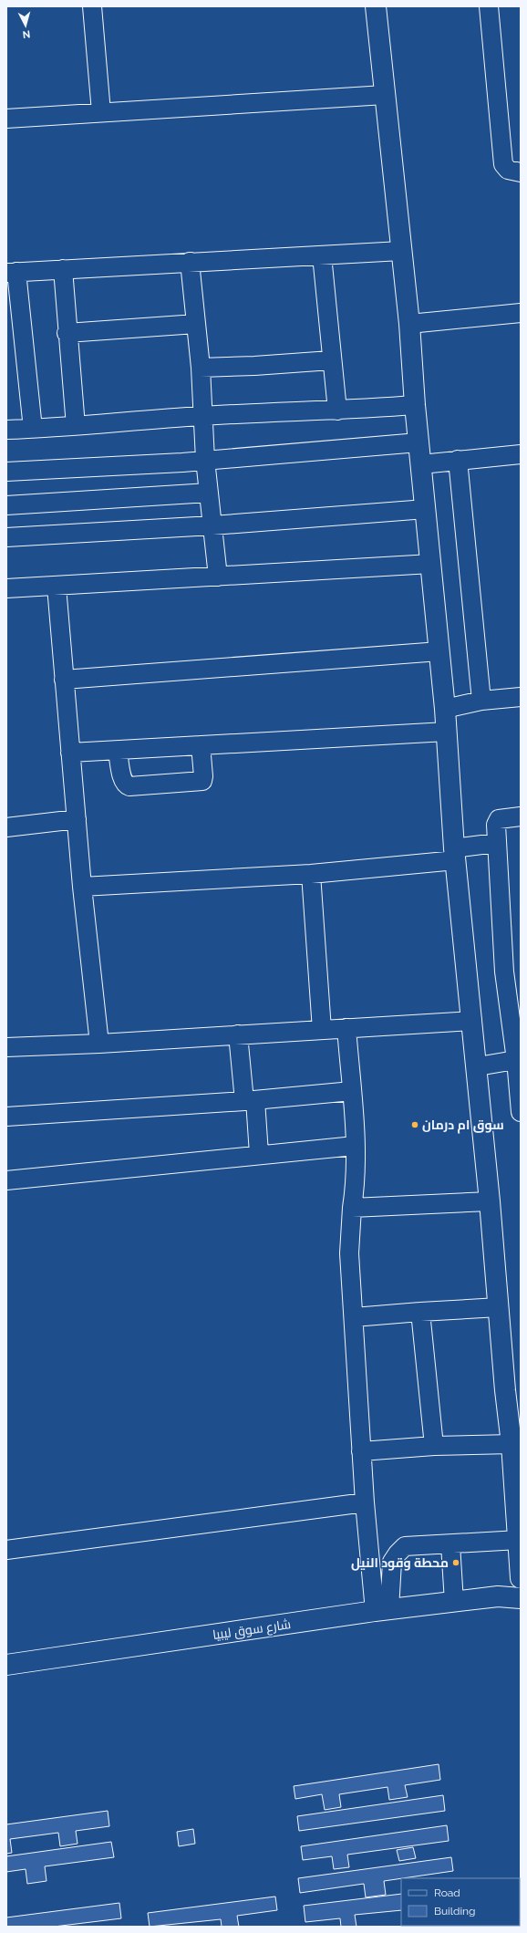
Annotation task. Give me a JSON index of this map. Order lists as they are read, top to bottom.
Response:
{
  "streets": {
    "main road": ["شارع سوق ليبيا"]
  },
  "places": ["سوق ام درمان", "محطة وقود النيل"],
  "legend": ["Road", "Building"],
  "north": "bottom"
}
